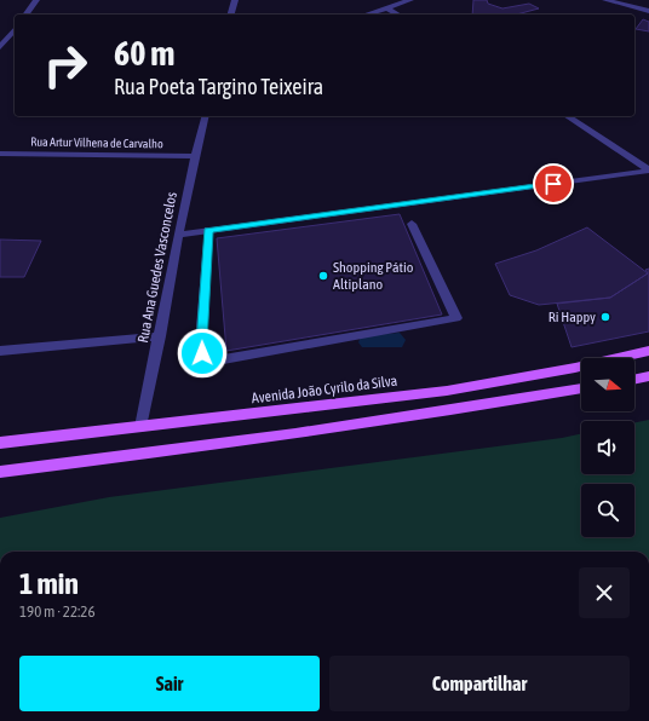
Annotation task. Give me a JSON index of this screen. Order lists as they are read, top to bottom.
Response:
{
  "streets": {
    "main road": ["Avenida João Cyrilo da Silva"],
    "street": ["Rua Artur Vilhena de Carvalho", "Rua Ana Guedes Vasconcelos"]
  },
  "crossings": [
    ["Rua Artur Vilhena de Carvalho", "Rua Ana Guedes Vasconcelos"],
    ["Rua Ana Guedes Vasconcelos", "Avenida João Cyrilo da Silva"]
  ],
  "places": ["Shopping Pátio Altiplano", "Ri Happy"],
  "north": "right",
  "page": {
    "turn": ["60 m", "Rua Poeta Targino Teixeira"],
    "heading": ["1 min", "190 m · 22:26"],
    "buttons": ["Sair", "Compartilhar"]
  }
}
